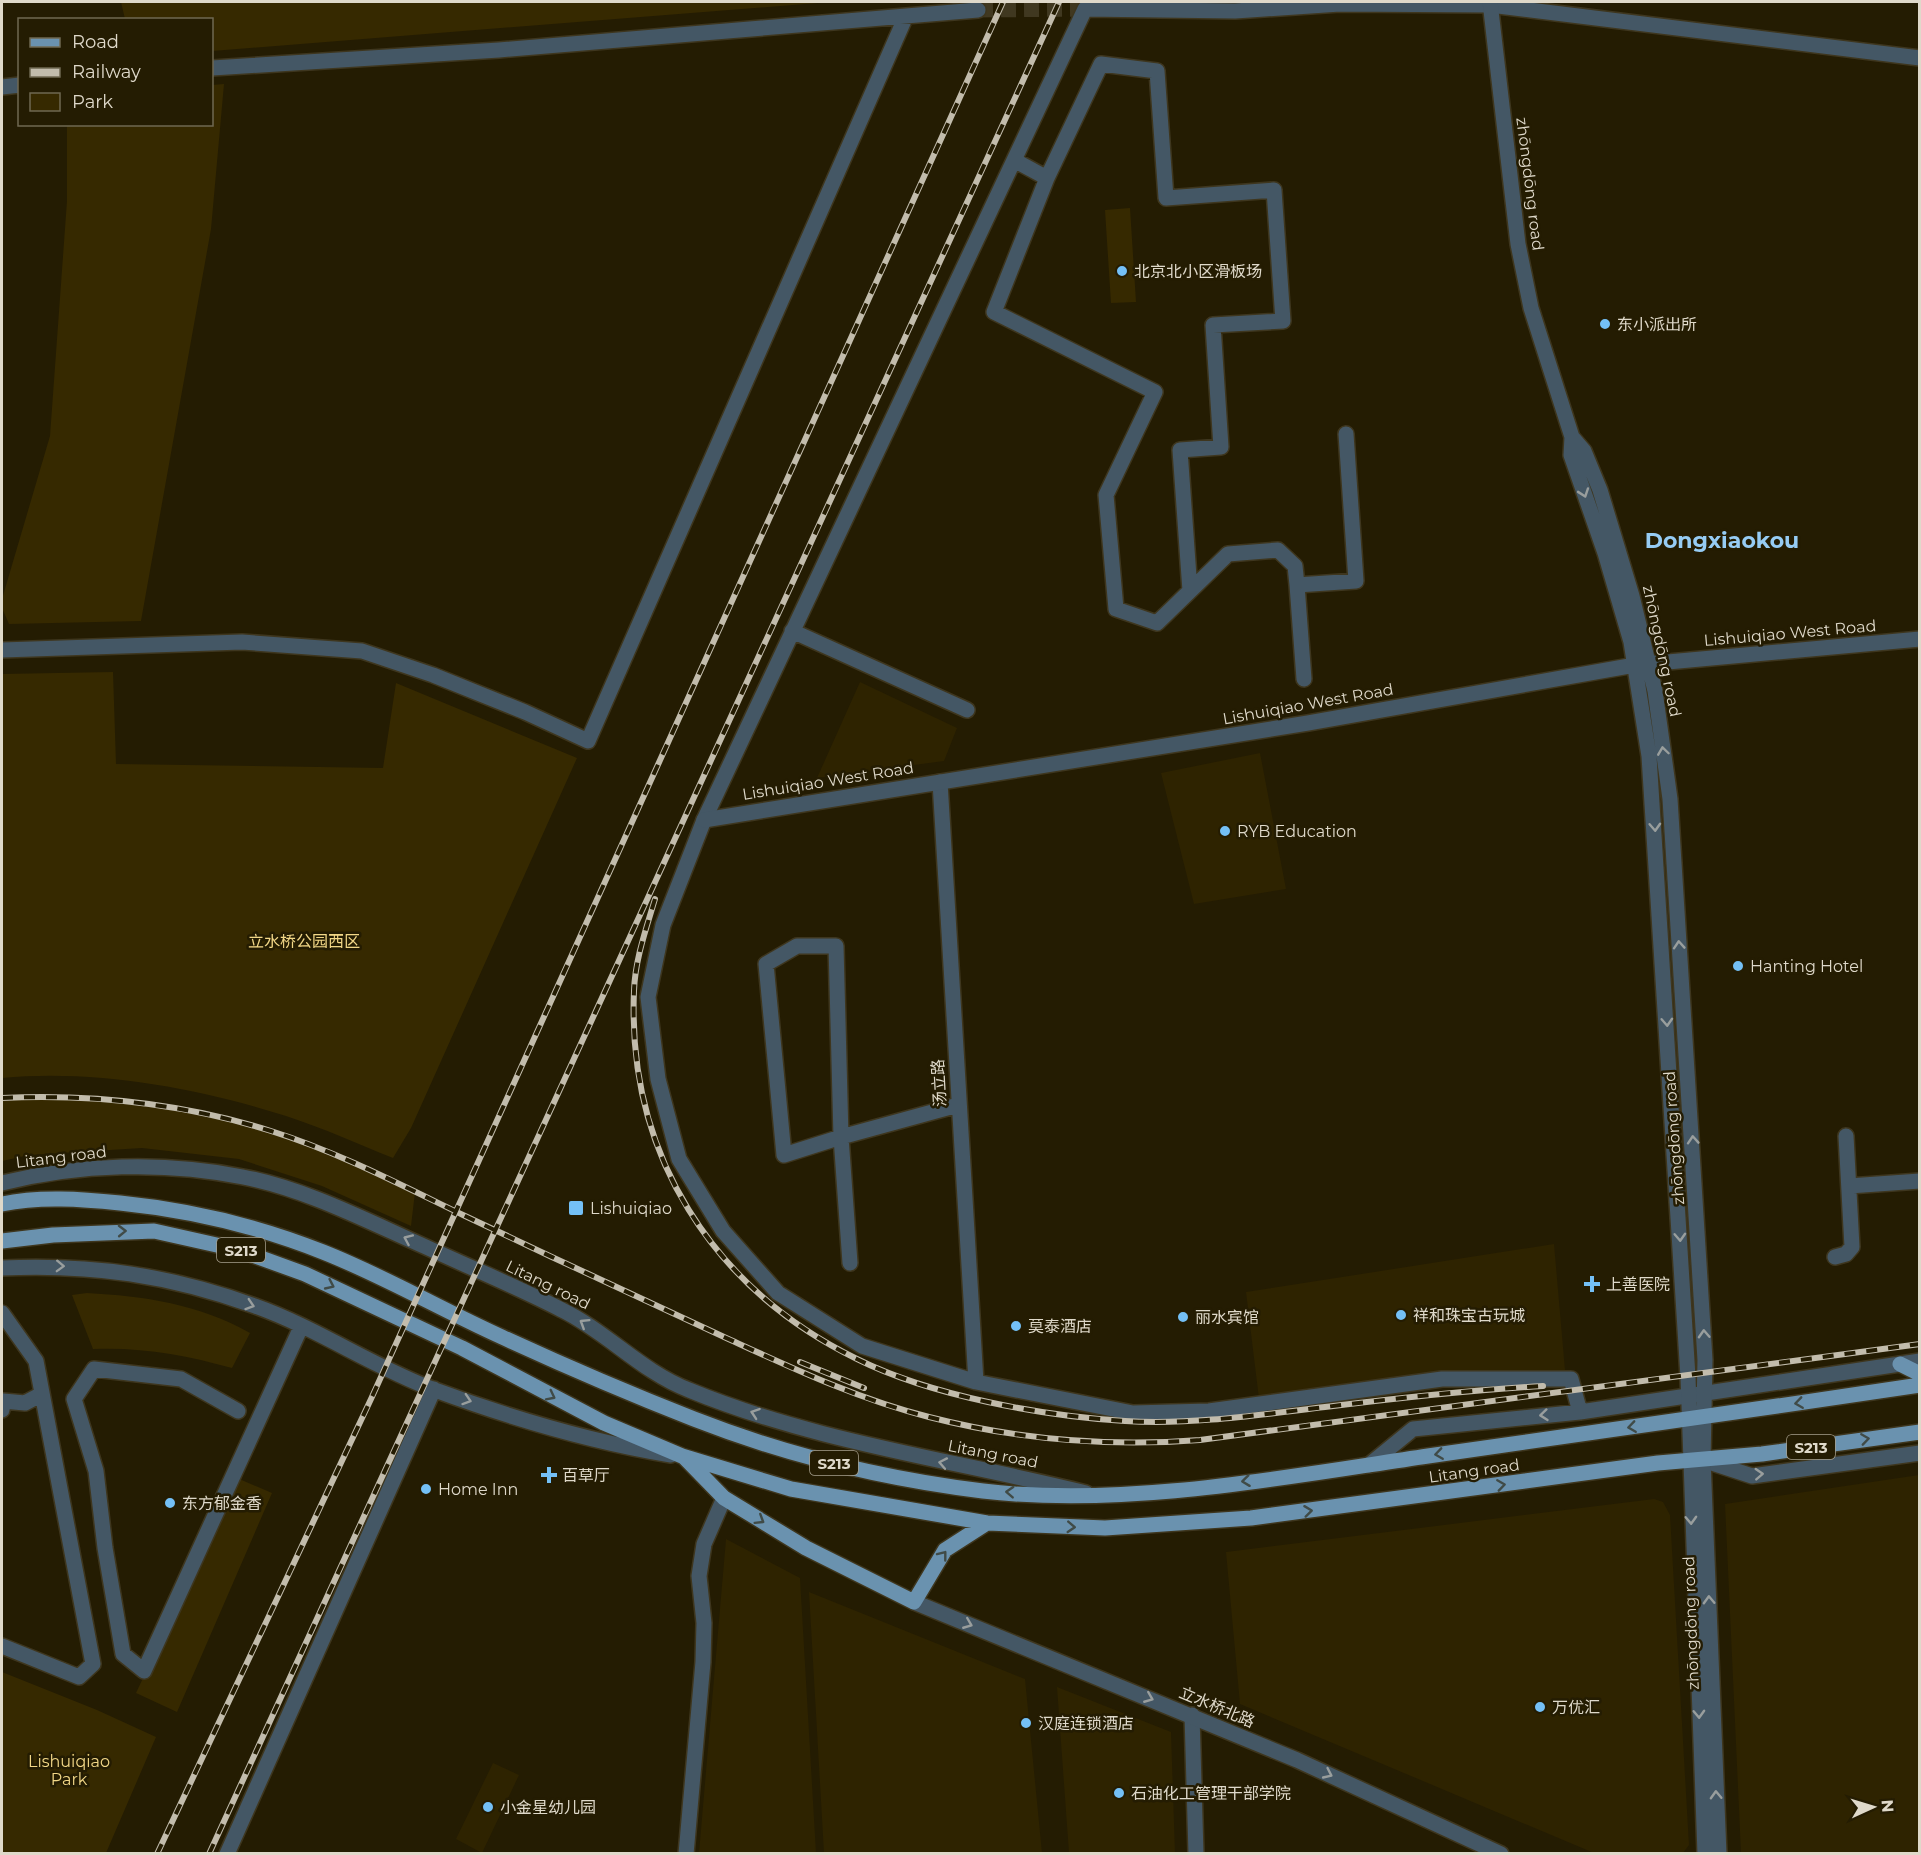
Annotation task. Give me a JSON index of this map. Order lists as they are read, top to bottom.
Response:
{
  "streets": {
    "main road": ["Litang road", "S213"],
    "street": [
      "zhōngdōng road",
      "Lishuiqiao West Road",
      "汤立路",
      "立水桥北路"
    ]
  },
  "crossings": [
    ["zhōngdōng road", "Lishuiqiao West Road"],
    ["zhōngdōng road", "Litang road"],
    ["Lishuiqiao West Road", "汤立路"]
  ],
  "one_way": ["立水桥北路"],
  "districts": ["Dongxiaokou"],
  "parks": ["立水桥公园西区", "Lishuiqiao Park"],
  "places": {
    "other": [
      "北京北小区滑板场",
      "东小派出所",
      "RYB Education",
      "Hanting Hotel",
      "祥和珠宝古玩城",
      "丽水宾馆",
      "莫泰酒店",
      "Home Inn",
      "东方郁金香",
      "万优汇",
      "汉庭连锁酒店",
      "石油化工管理干部学院",
      "小金星幼儿园"
    ],
    "transit": ["Lishuiqiao"],
    "health": ["上善医院", "百草厅"]
  },
  "legend": ["Road", "Railway", "Park"],
  "north": "right"
}
